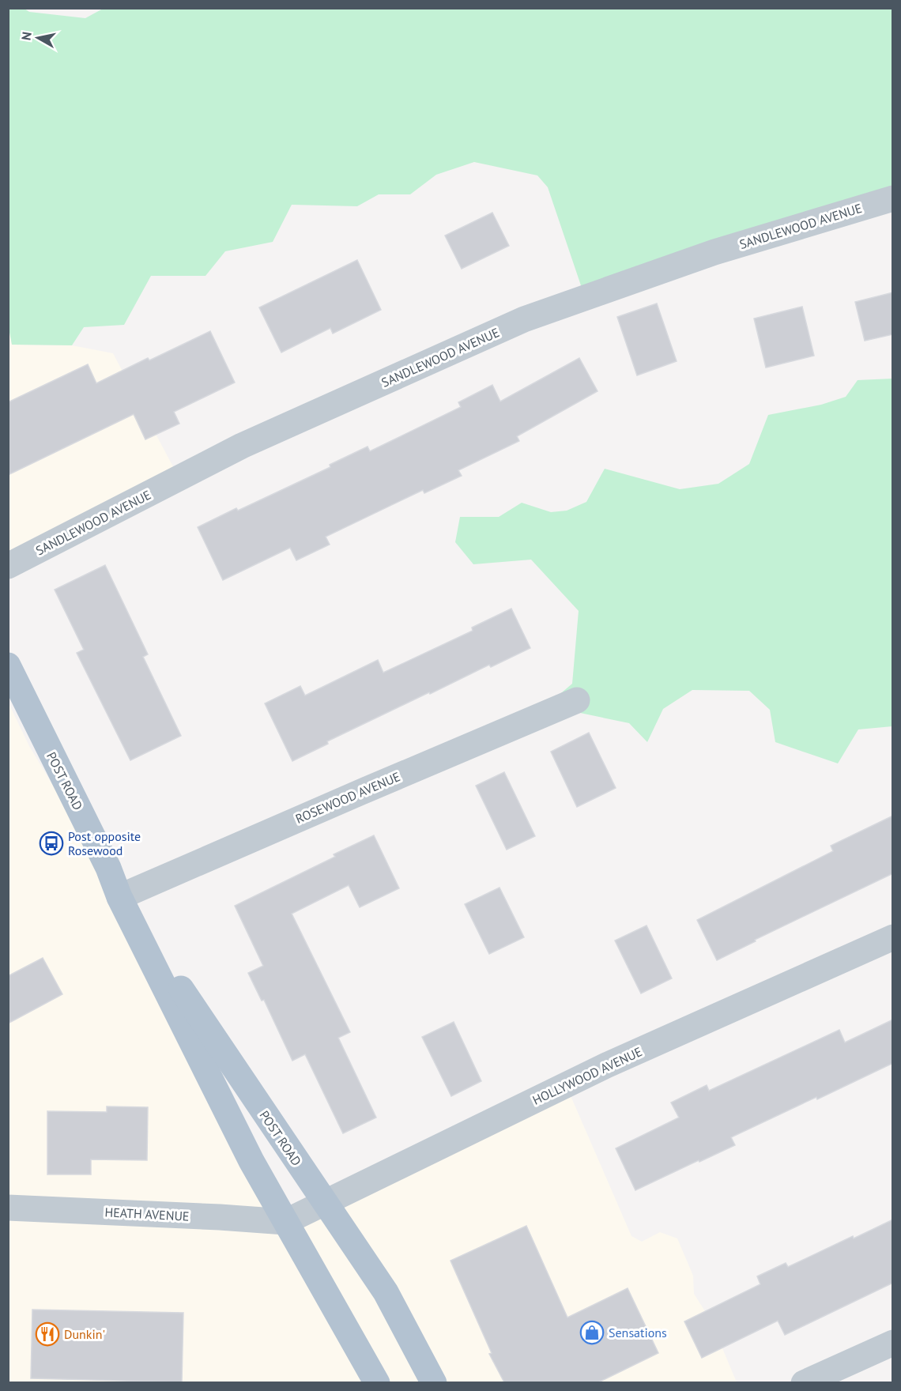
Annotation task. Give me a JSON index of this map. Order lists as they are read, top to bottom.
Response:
{
  "streets": {
    "main road": ["POST ROAD"],
    "street": [
      "SANDLEWOOD AVENUE",
      "ROSEWOOD AVENUE",
      "HOLLYWOOD AVENUE",
      "HEATH AVENUE"
    ]
  },
  "crossings": [
    ["POST ROAD", "ROSEWOOD AVENUE"],
    ["POST ROAD", "HOLLYWOOD AVENUE"],
    ["POST ROAD", "HEATH AVENUE"],
    ["HOLLYWOOD AVENUE", "HEATH AVENUE"]
  ],
  "places": {
    "bus stop": ["Post opposite Rosewood"],
    "shop": ["Sensations"],
    "restaurant": ["Dunkin'"]
  },
  "north": "left"
}
